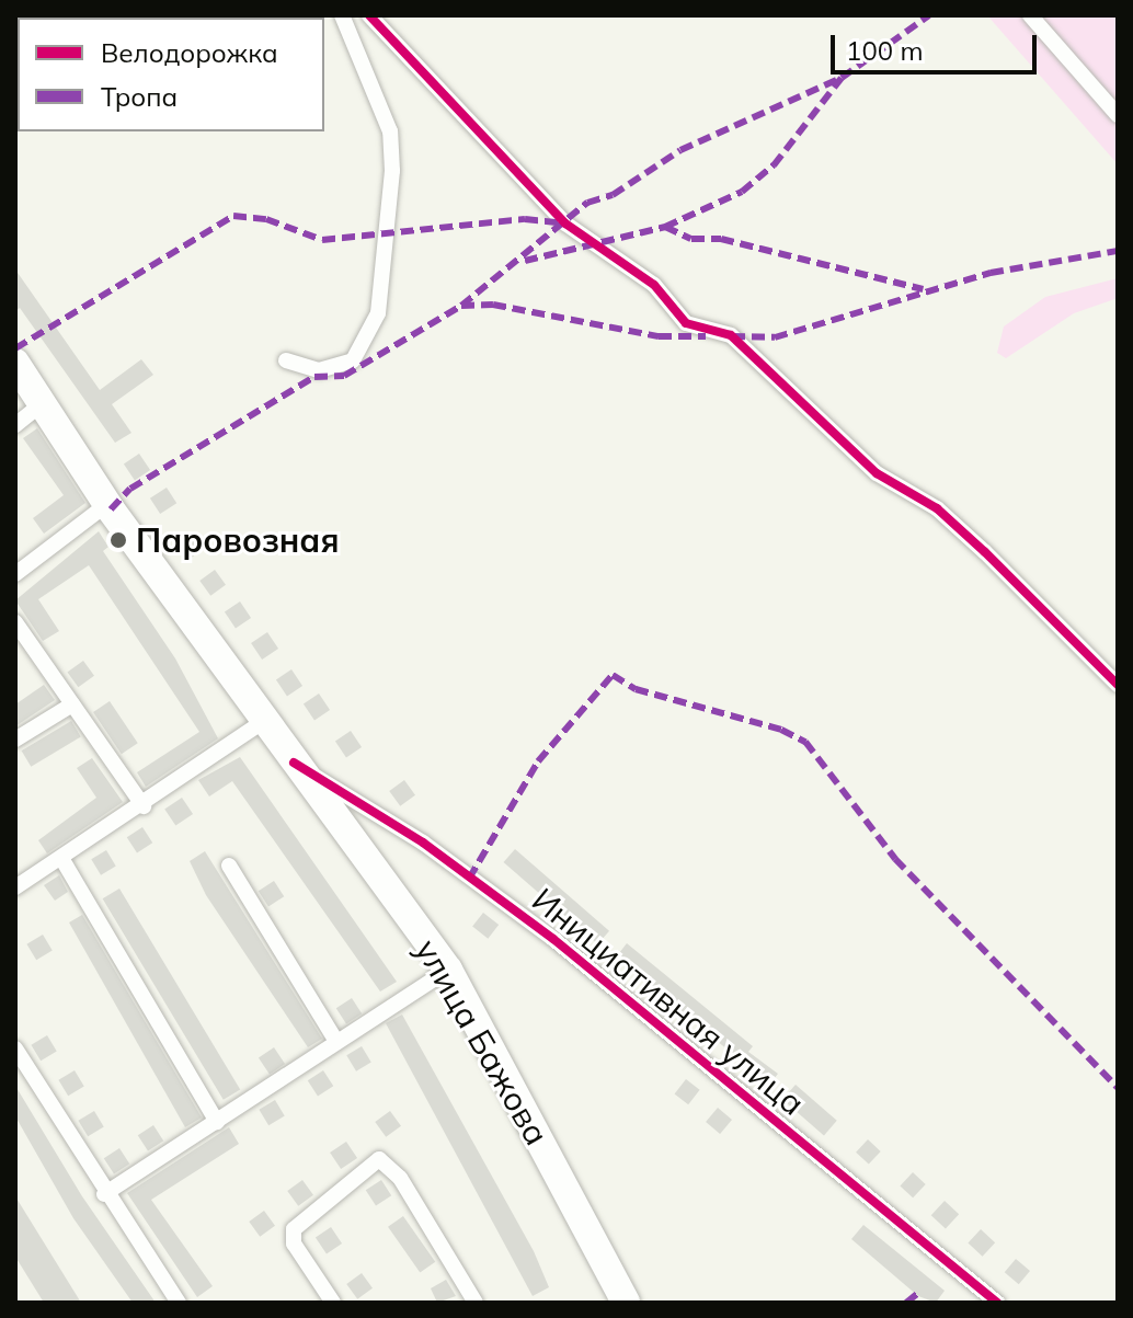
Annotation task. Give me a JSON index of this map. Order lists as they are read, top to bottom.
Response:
{
  "streets": {
    "highway": ["улица Бажова"],
    "street": ["Инициативная улица"]
  },
  "crossings": [
    ["Инициативная улица", "улица Бажова"]
  ],
  "places": ["Паровозная"],
  "legend": ["Велодорожка", "Тропа"],
  "scale_bar": "100 m"
}
